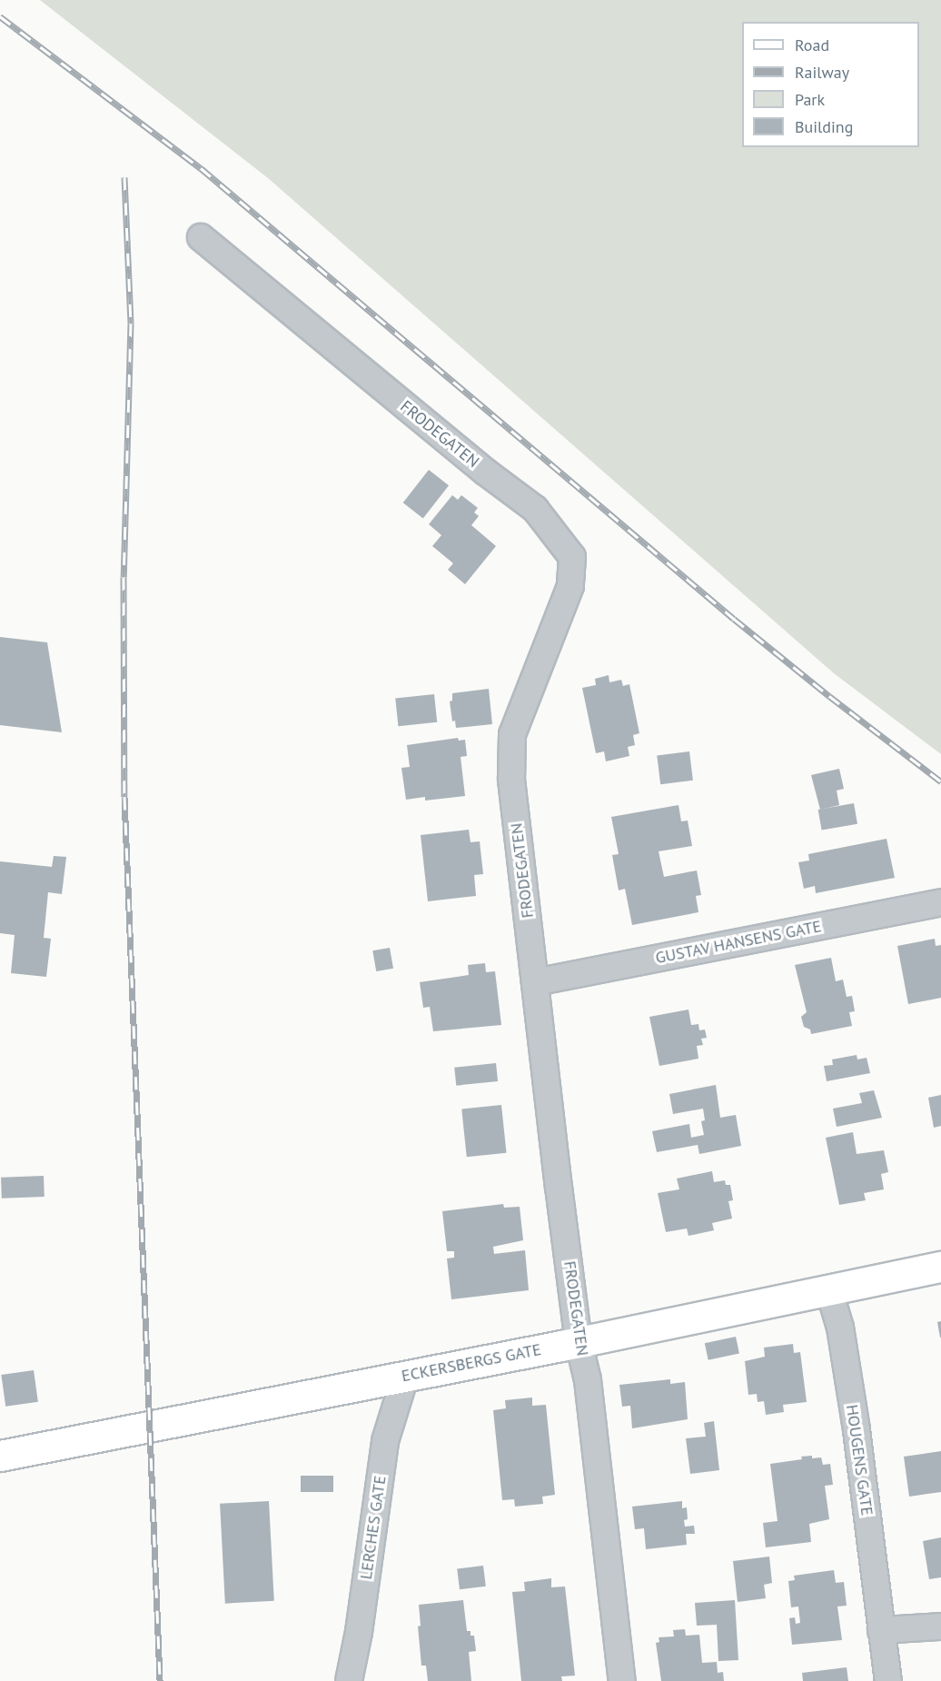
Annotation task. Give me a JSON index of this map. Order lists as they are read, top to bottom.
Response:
{
  "streets": {
    "main road": ["ECKERSBERGS GATE"],
    "street": [
      "FRODEGATEN",
      "GUSTAV HANSENS GATE",
      "HOUGENS GATE",
      "LERCHES GATE"
    ]
  },
  "crossings": [
    ["FRODEGATEN", "GUSTAV HANSENS GATE"],
    ["FRODEGATEN", "ECKERSBERGS GATE"],
    ["ECKERSBERGS GATE", "HOUGENS GATE"],
    ["ECKERSBERGS GATE", "LERCHES GATE"]
  ],
  "legend": [
    "Road",
    "Railway",
    "Park",
    "Building"
  ]
}
